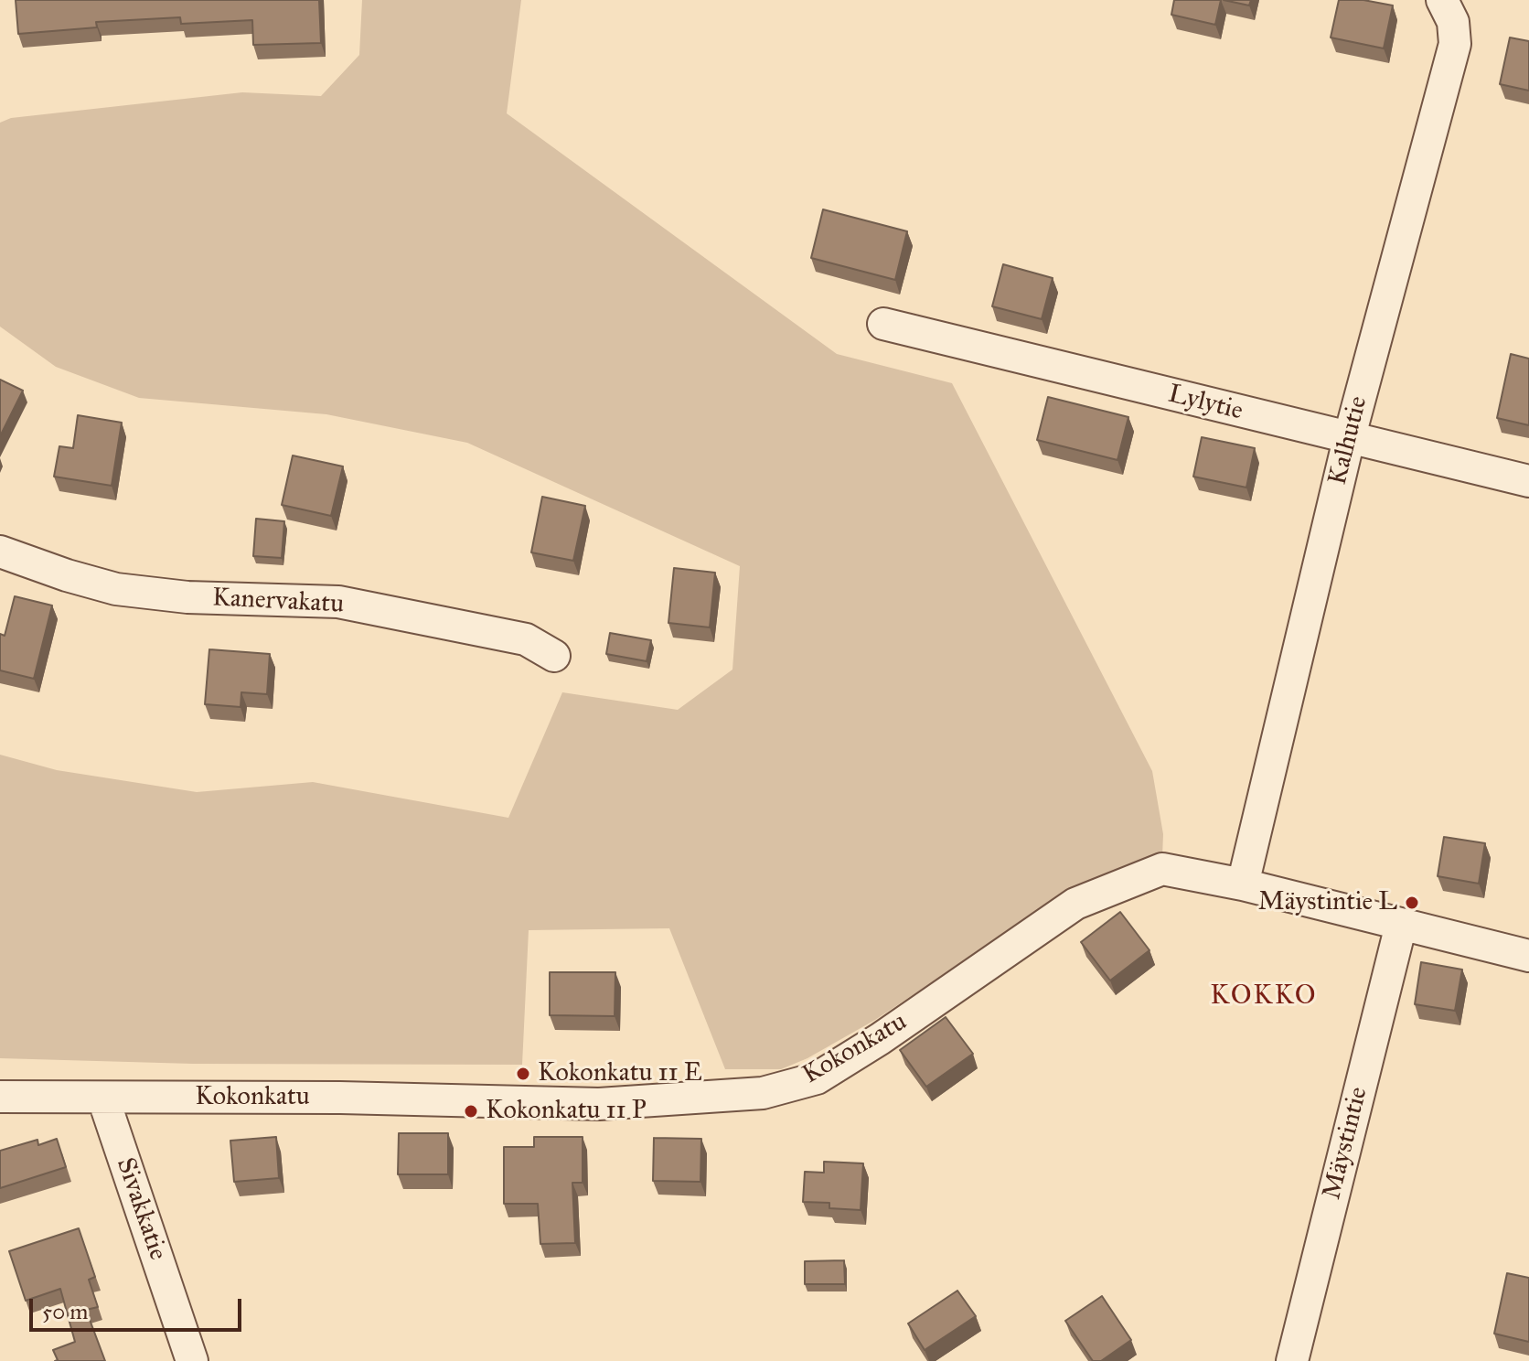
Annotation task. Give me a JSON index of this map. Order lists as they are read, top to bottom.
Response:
{
  "streets": {
    "street": [
      "Lylytie",
      "Kalhutie",
      "Kanervakatu",
      "Kokonkatu",
      "Mäystintie",
      "Sivakkatie"
    ]
  },
  "crossings": [
    ["Lylytie", "Kalhutie"],
    ["Kalhutie", "Kokonkatu"],
    ["Kokonkatu", "Mäystintie"],
    ["Kokonkatu", "Sivakkatie"]
  ],
  "districts": ["KOKKO"],
  "places": ["Mäystintie L", "Kokonkatu 11 E", "Kokonkatu 11 P"],
  "scale_bar": "50 m"
}
